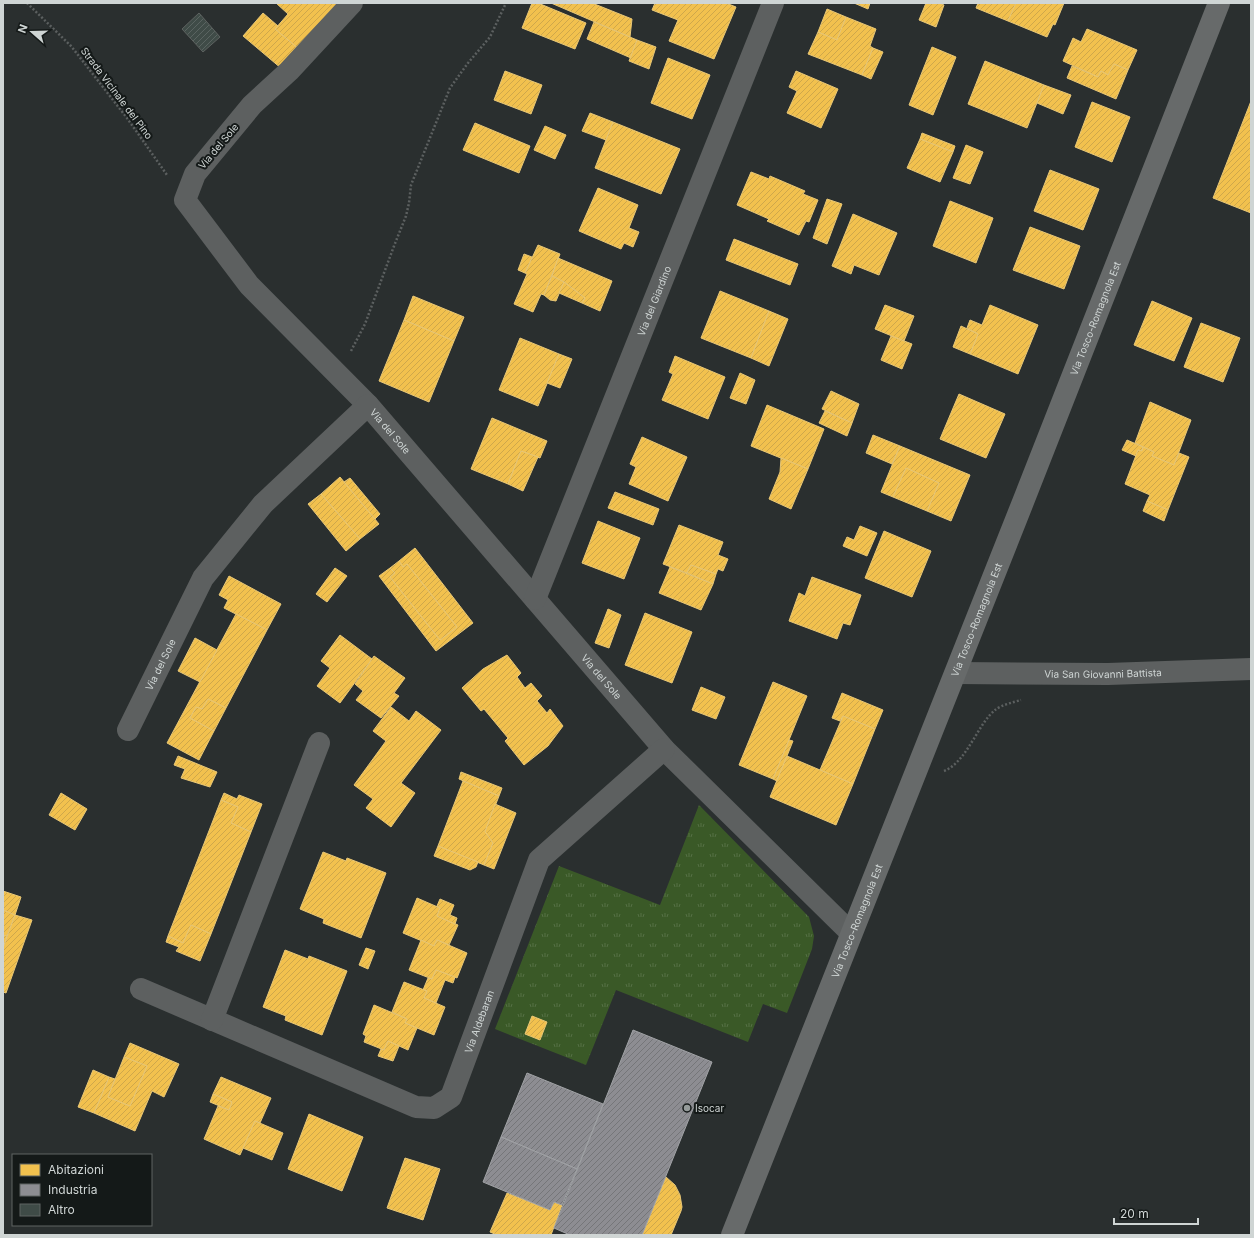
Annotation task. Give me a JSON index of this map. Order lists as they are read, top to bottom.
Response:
{
  "streets": {
    "main road": ["Via Tosco-Romagnola Est"],
    "street": [
      "Via del Sole",
      "Via del Giardino",
      "Via San Giovanni Battista",
      "Via Aldebaran"
    ],
    "path": ["Strada Vicinale del Pino"]
  },
  "crossings": [
    ["Strada Vicinale del Pino", "Via del Sole"],
    ["Via del Sole", "Via del Giardino"],
    ["Via del Sole", "Via Tosco-Romagnola Est"],
    ["Via del Sole", "Via Aldebaran"],
    ["Via Tosco-Romagnola Est", "Via San Giovanni Battista"]
  ],
  "places": ["Isocar"],
  "legend": ["Abitazioni", "Industria", "Altro"],
  "scale_bar": "20 m",
  "north": "left"
}
